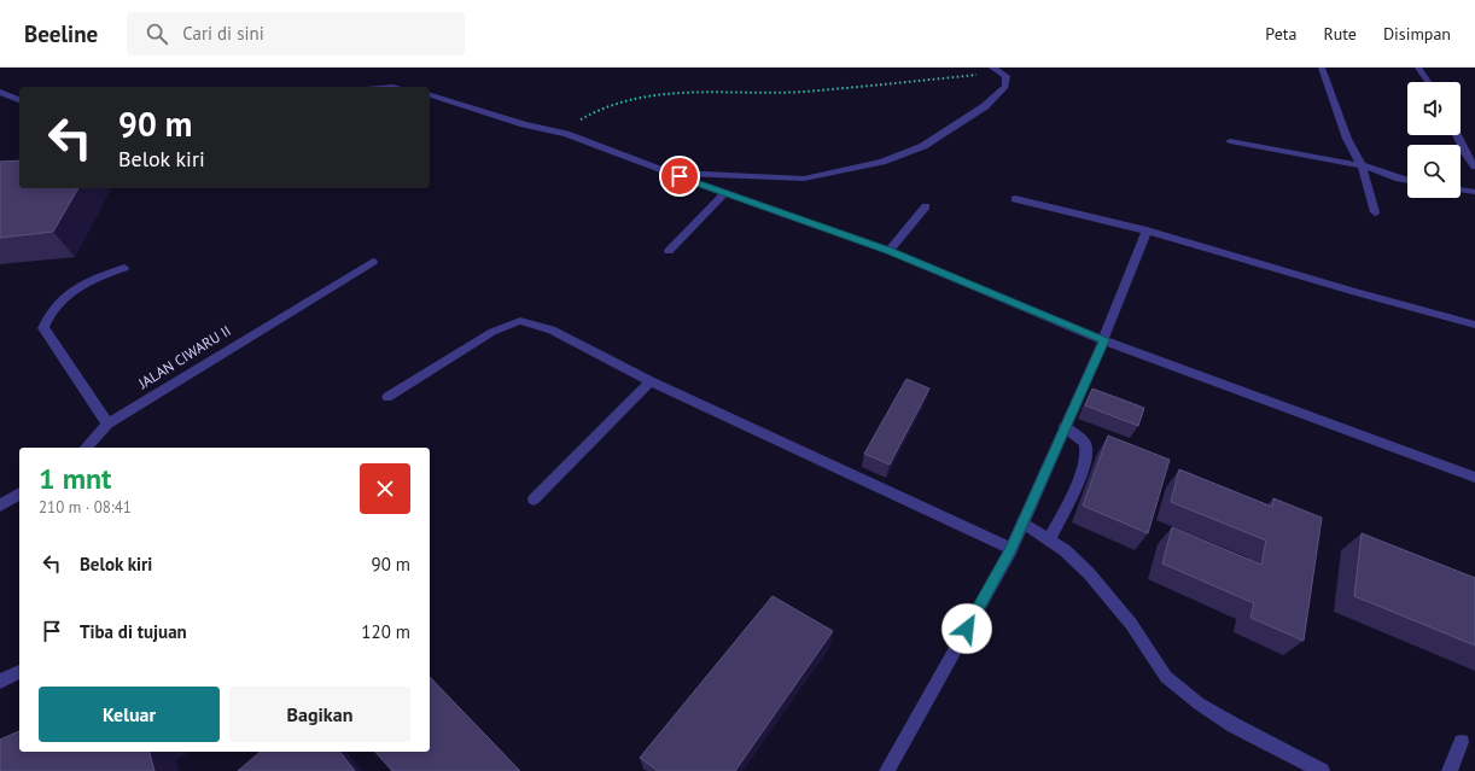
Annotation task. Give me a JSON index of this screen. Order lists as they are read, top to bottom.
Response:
{
  "streets": {
    "street": ["JALAN CIWARU II"]
  },
  "page": {
    "header": "Beeline",
    "search": "Cari di sini",
    "nav": ["Peta", "Rute", "Disimpan"],
    "turn": ["90 m", "Belok kiri"],
    "heading": ["1 mnt", "210 m · 08:41"],
    "list": [
      {
        "name": "Belok kiri",
        "value": "90 m"
      },
      {
        "name": "Tiba di tujuan",
        "value": "120 m"
      }
    ],
    "buttons": ["Keluar", "Bagikan"]
  }
}
